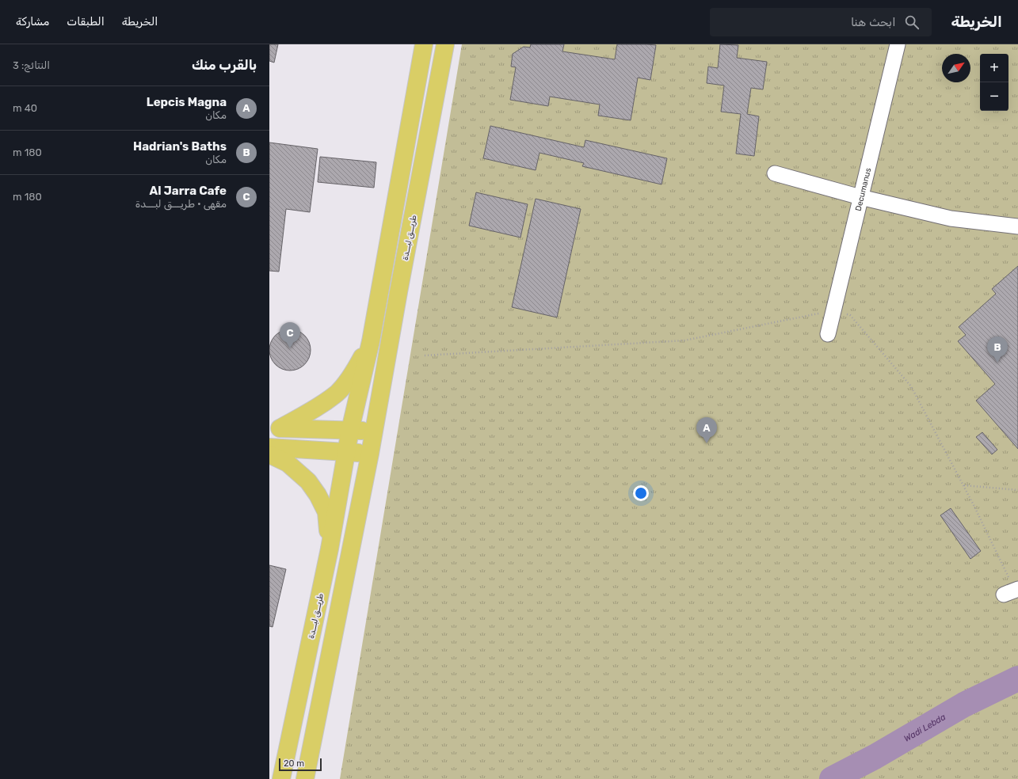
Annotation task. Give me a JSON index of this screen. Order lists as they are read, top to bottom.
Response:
{
  "streets": {
    "main road": ["طريـــق لبـــدة"],
    "street": ["Decumanus"]
  },
  "water": ["Wadi Lebda"],
  "scale_bar": "20 m",
  "north": "top right",
  "page": {
    "header": "الخريطة",
    "search": "ابحث هنا",
    "nav": ["الخريطة", "الطبقات", "مشاركة"],
    "heading": ["بالقرب منك", "النتائج: 3"],
    "map_buttons": ["+", "−"],
    "list": [
      {
        "mark": "A",
        "name": "Lepcis Magna",
        "note": "مكان",
        "value": "40 m"
      },
      {
        "mark": "B",
        "name": "Hadrian's Baths",
        "note": "مكان",
        "value": "180 m"
      },
      {
        "mark": "C",
        "name": "Al Jarra Cafe",
        "note": "مقهى · طريـــق لبـــدة",
        "value": "180 m"
      }
    ],
    "pins": ["C", "B", "A"],
    "scale": "20 m"
  }
}
